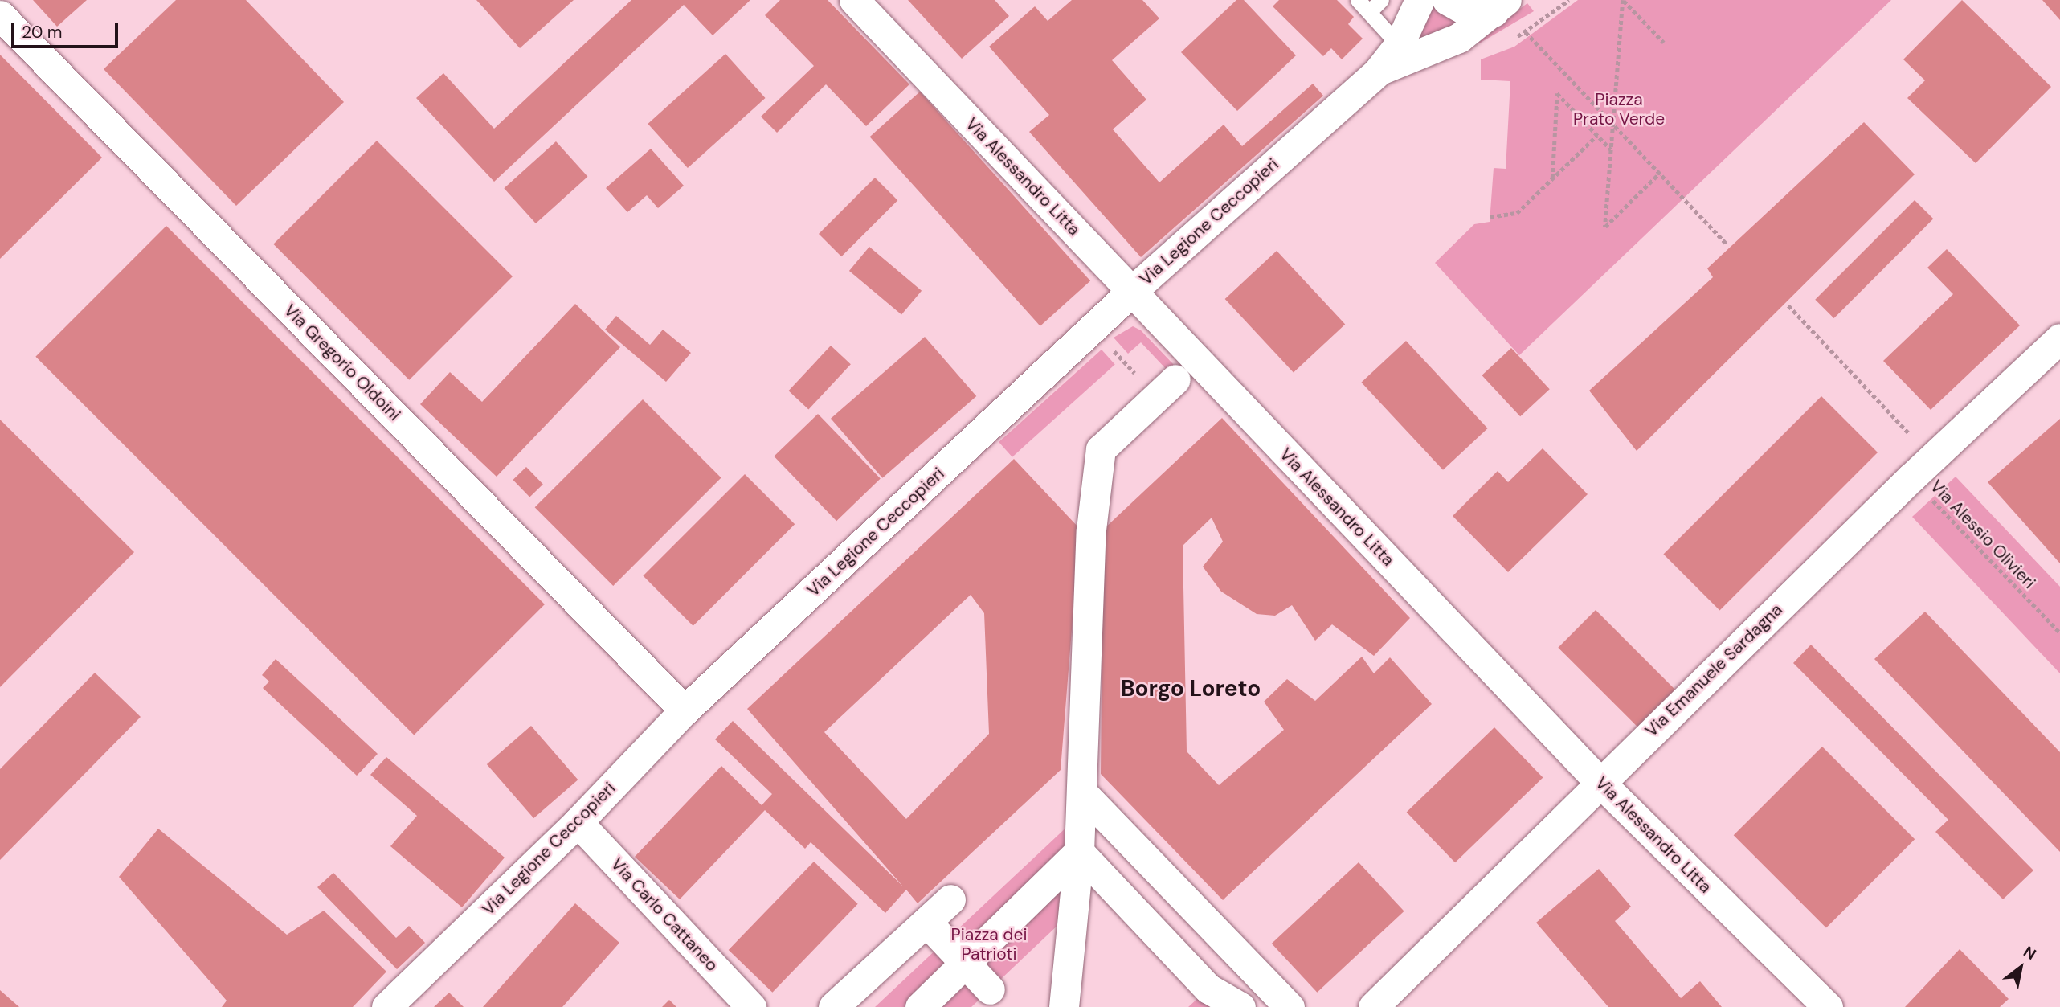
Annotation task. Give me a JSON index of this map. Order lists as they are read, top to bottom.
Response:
{
  "streets": {
    "street": [
      "Via Alessandro Litta",
      "Via Legione Ceccopieri",
      "Via Gregorio Oldoini",
      "Via Emanuele Sardagna",
      "Via Carlo Cattaneo"
    ],
    "path": ["Via Alessio Olivieri"]
  },
  "crossings": [
    ["Via Alessandro Litta", "Via Legione Ceccopieri"],
    ["Via Alessandro Litta", "Via Emanuele Sardagna"],
    ["Via Legione Ceccopieri", "Via Gregorio Oldoini"],
    ["Via Legione Ceccopieri", "Via Carlo Cattaneo"],
    ["Via Alessio Olivieri", "Via Emanuele Sardagna"]
  ],
  "districts": ["Borgo Loreto"],
  "parks": ["Piazza Prato Verde", "Piazza dei Patrioti"],
  "scale_bar": "20 m",
  "north": "top right"
}
